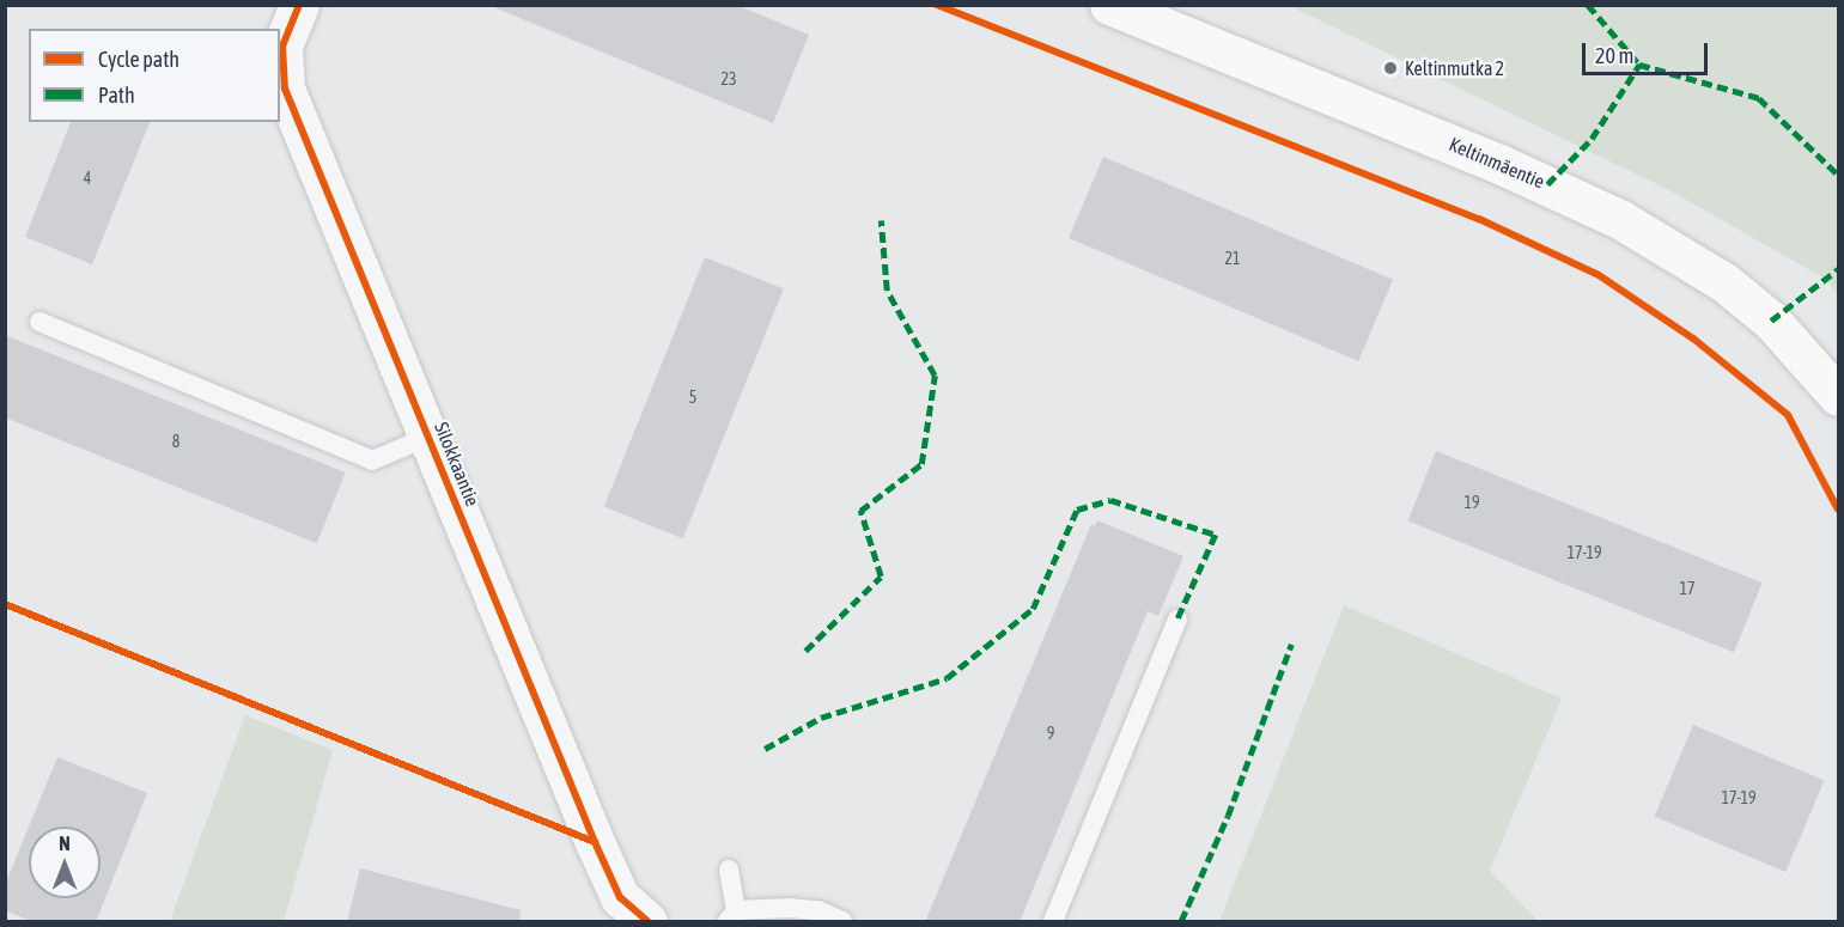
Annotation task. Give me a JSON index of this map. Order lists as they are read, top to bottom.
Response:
{
  "streets": {
    "main road": ["Keltinmäentie"],
    "street": ["Silokkaantie"]
  },
  "places": ["Keltinmutka 2"],
  "house_numbers": [
    "23",
    "4",
    "21",
    "5",
    "8",
    "19",
    "17-19",
    "17",
    "9",
    "17-19"
  ],
  "legend": ["Cycle path", "Path"],
  "scale_bar": "20 m",
  "north": "top"
}
